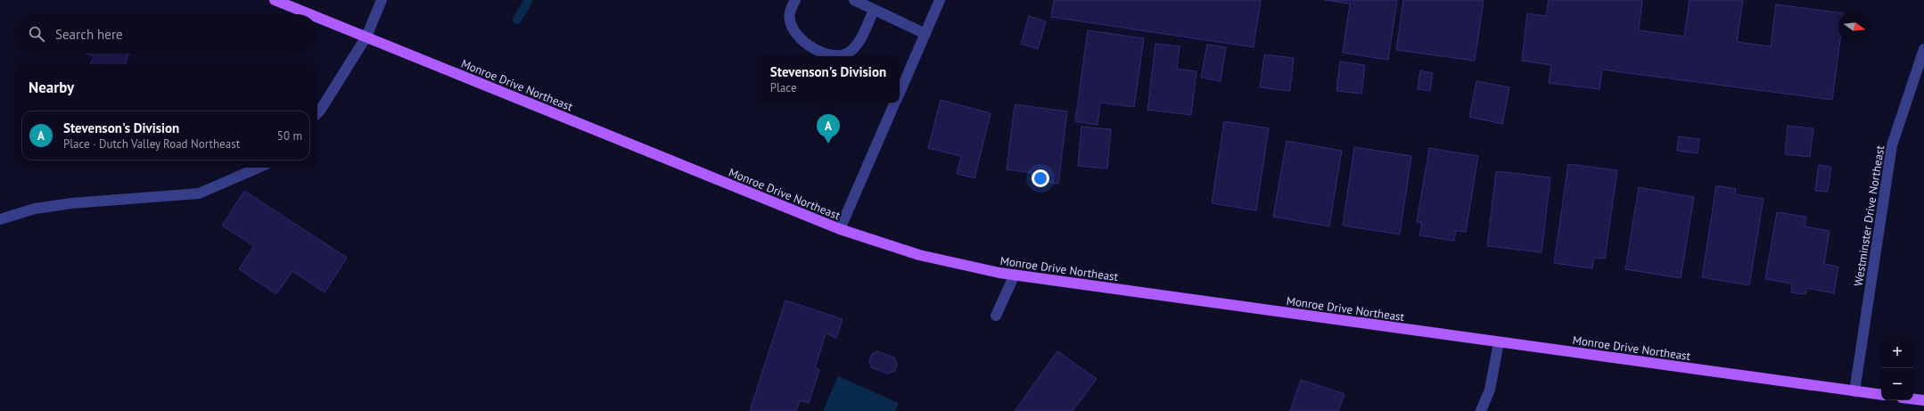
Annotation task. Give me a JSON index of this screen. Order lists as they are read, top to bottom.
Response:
{
  "streets": {
    "main road": ["Monroe Drive Northeast"],
    "street": ["Westminster Drive Northeast"]
  },
  "crossings": [
    ["Monroe Drive Northeast", "Westminster Drive Northeast"]
  ],
  "north": "right",
  "page": {
    "search": "Search here",
    "popup": ["Stevenson's Division", "Place"],
    "heading": "Nearby",
    "list": [
      {
        "mark": "A",
        "name": "Stevenson's Division",
        "note": "Place · Dutch Valley Road Northeast",
        "value": "50 m"
      }
    ],
    "pins": "A",
    "map_buttons": ["+", "−"]
  }
}
